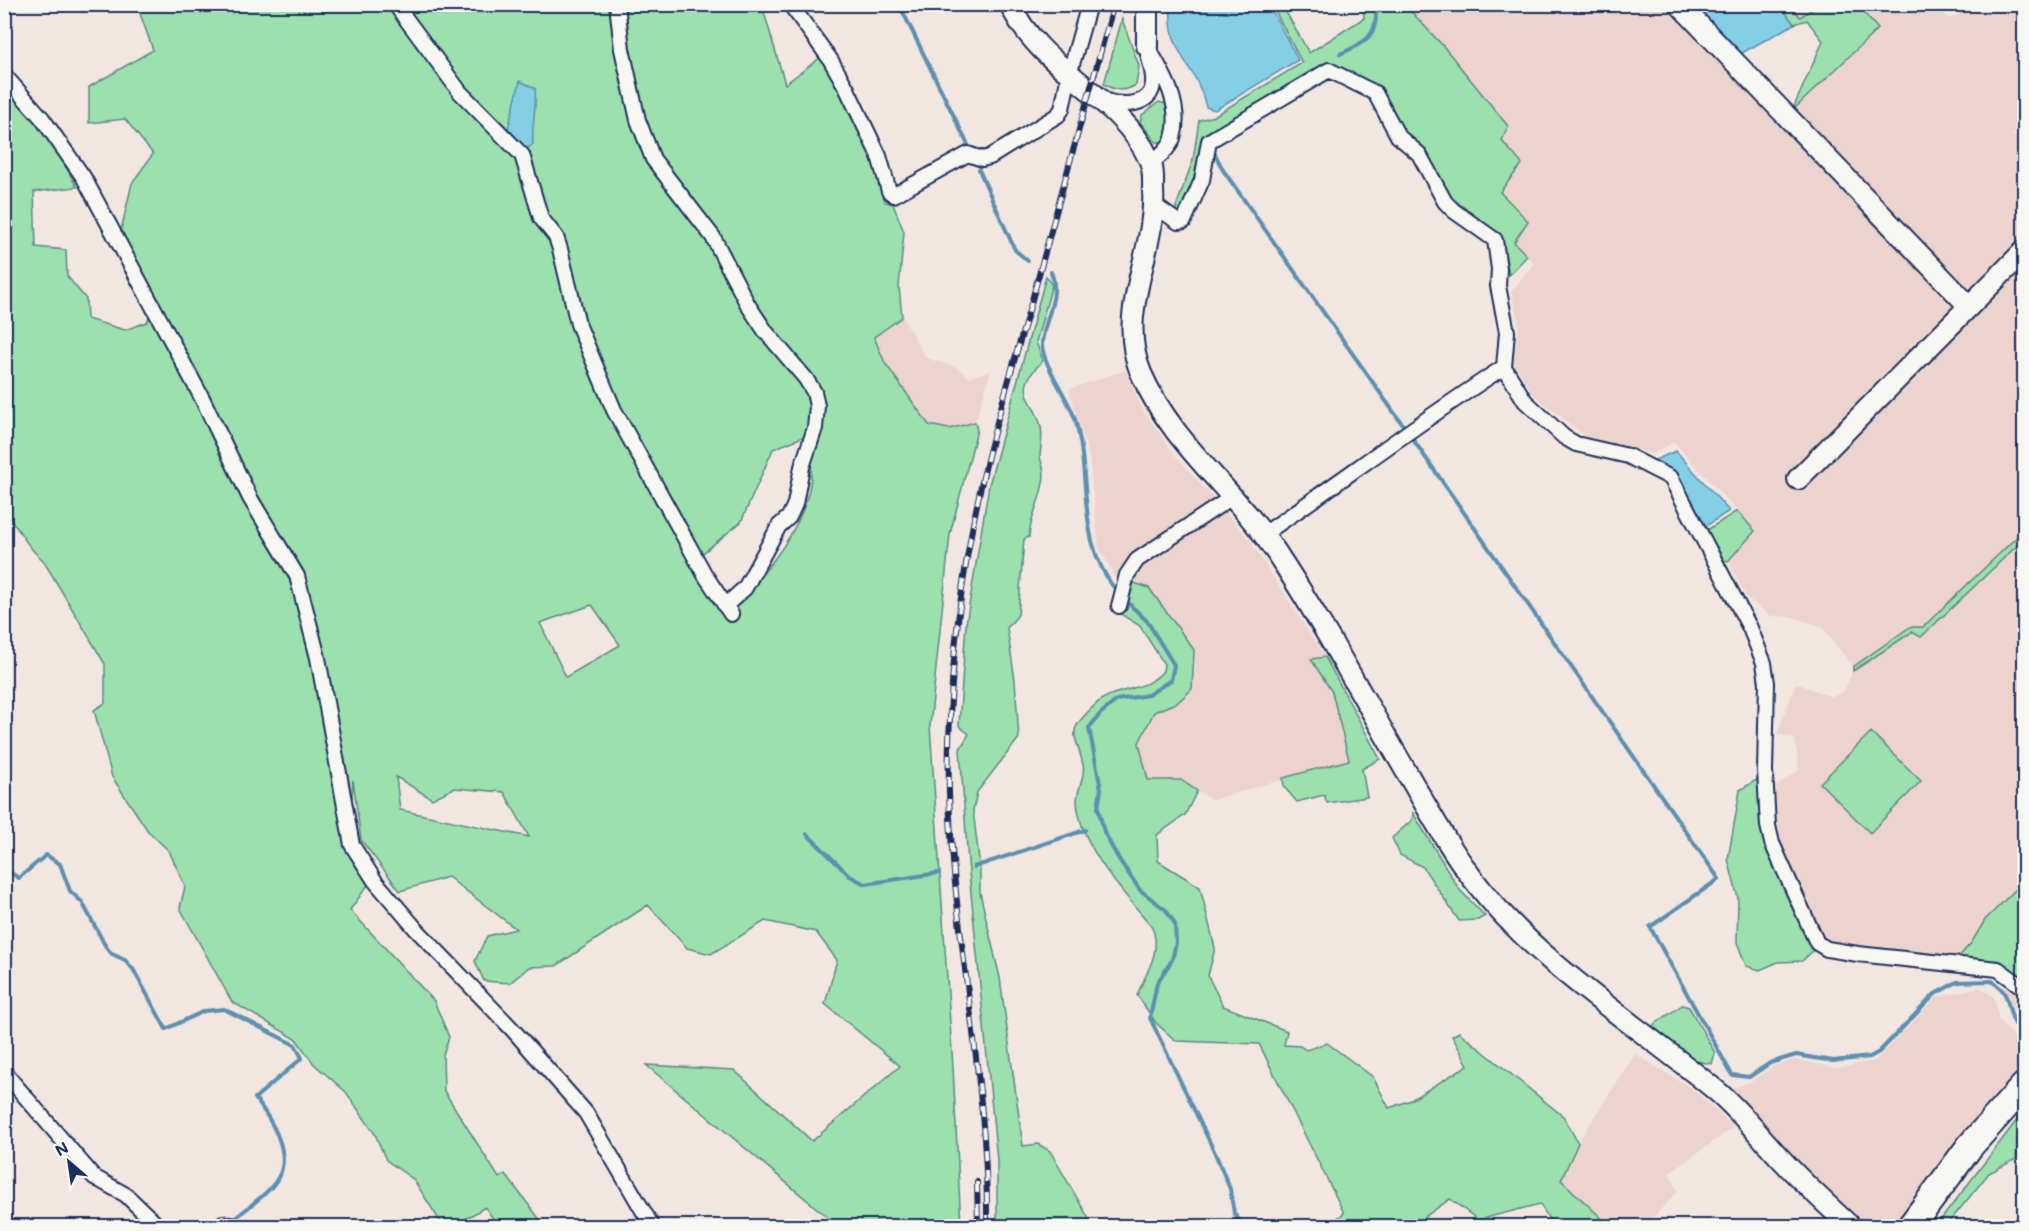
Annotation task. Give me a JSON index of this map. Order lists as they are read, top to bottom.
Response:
{
  "north": "top left"
}
